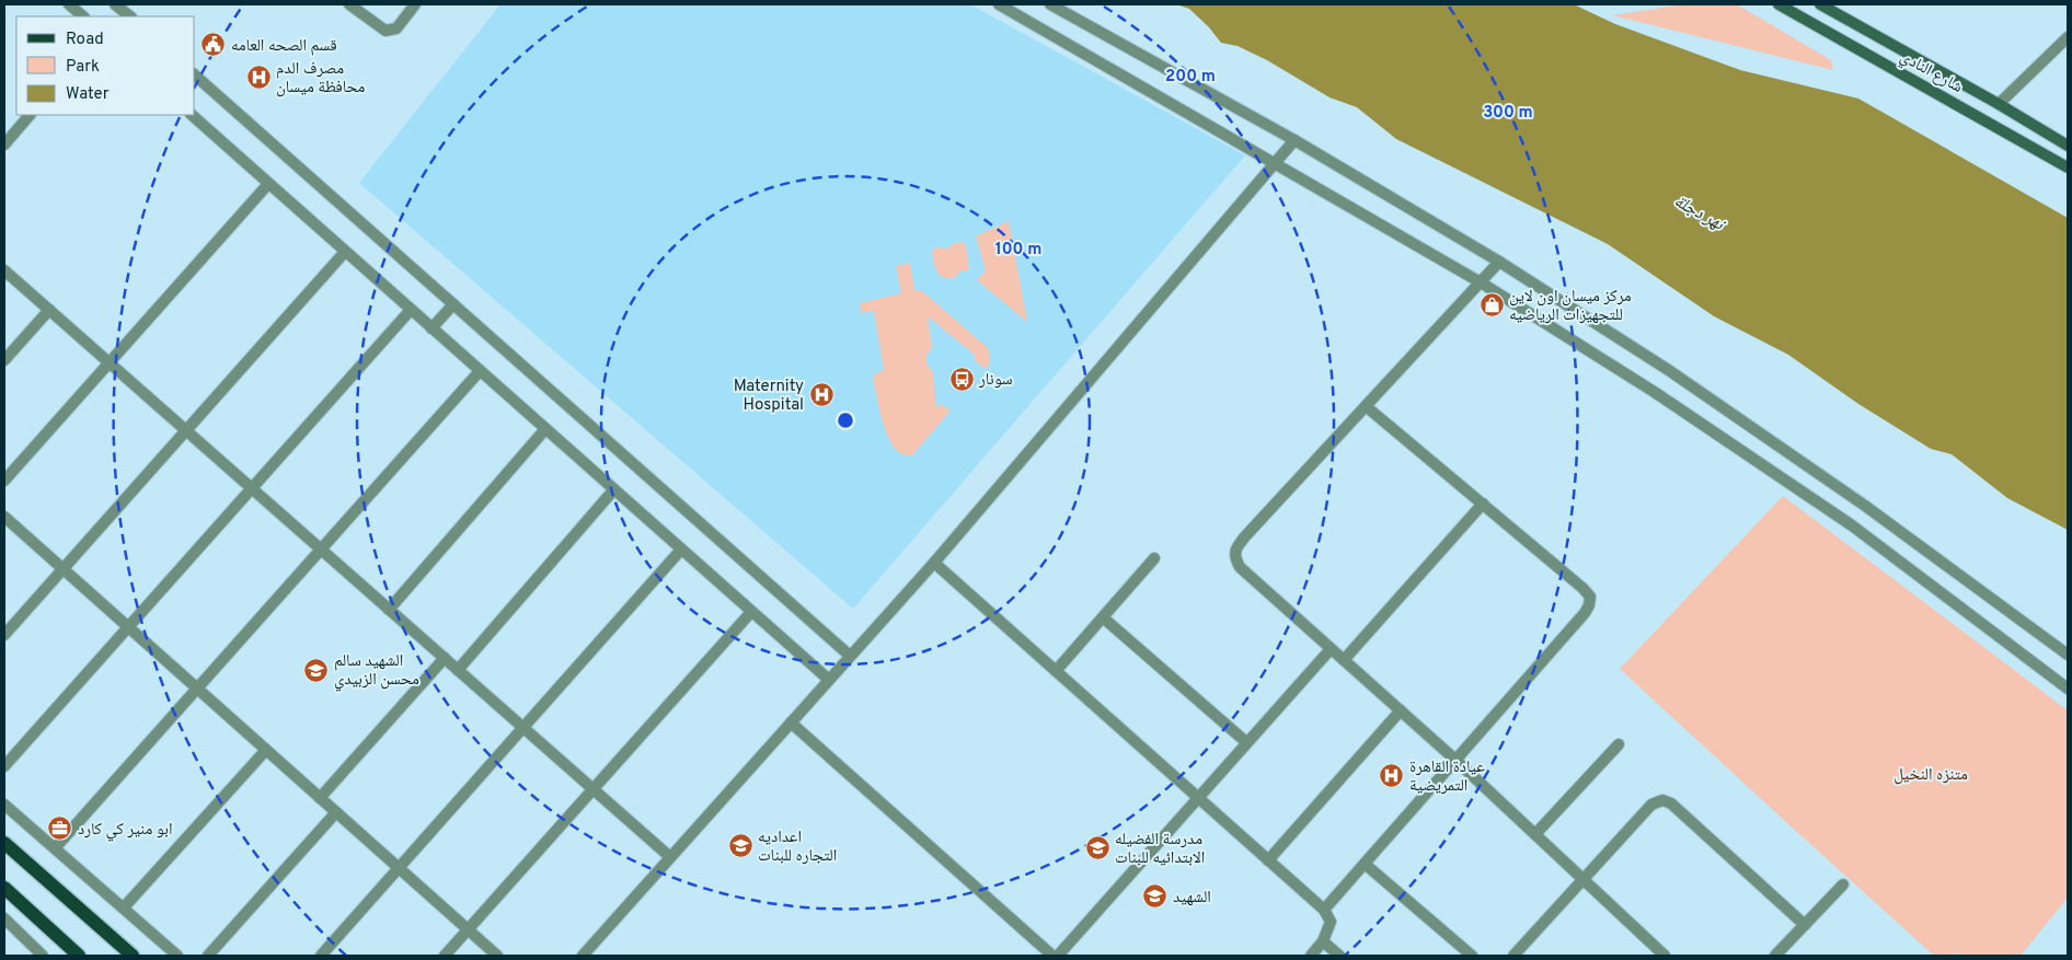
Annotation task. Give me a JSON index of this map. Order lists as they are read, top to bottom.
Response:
{
  "streets": {
    "main road": ["شارع النادي"]
  },
  "water": ["نهر دجلة"],
  "parks": ["متنزه النخيل"],
  "places": {
    "public building": ["قسم الصحه العامه"],
    "hospital": ["مصرف الدم محافظة ميسان", "Maternity Hospital", "عيادة القاهرة التمريضية"],
    "shop": ["مركز ميسان اون لاين للتجهيزات الرياضيه"],
    "bus stop": ["سونار"],
    "school or university": [
      "الشهيد سالم محسن الزبيدي",
      "اعداديه التجاره للبنات",
      "مدرسة الفضيله الابتدائيه للبنات",
      "الشهيد"
    ],
    "office": ["ابو منير كي كارد"]
  },
  "legend": ["Road", "Park", "Water"],
  "rings": ["200 m", "300 m", "100 m"]
}
